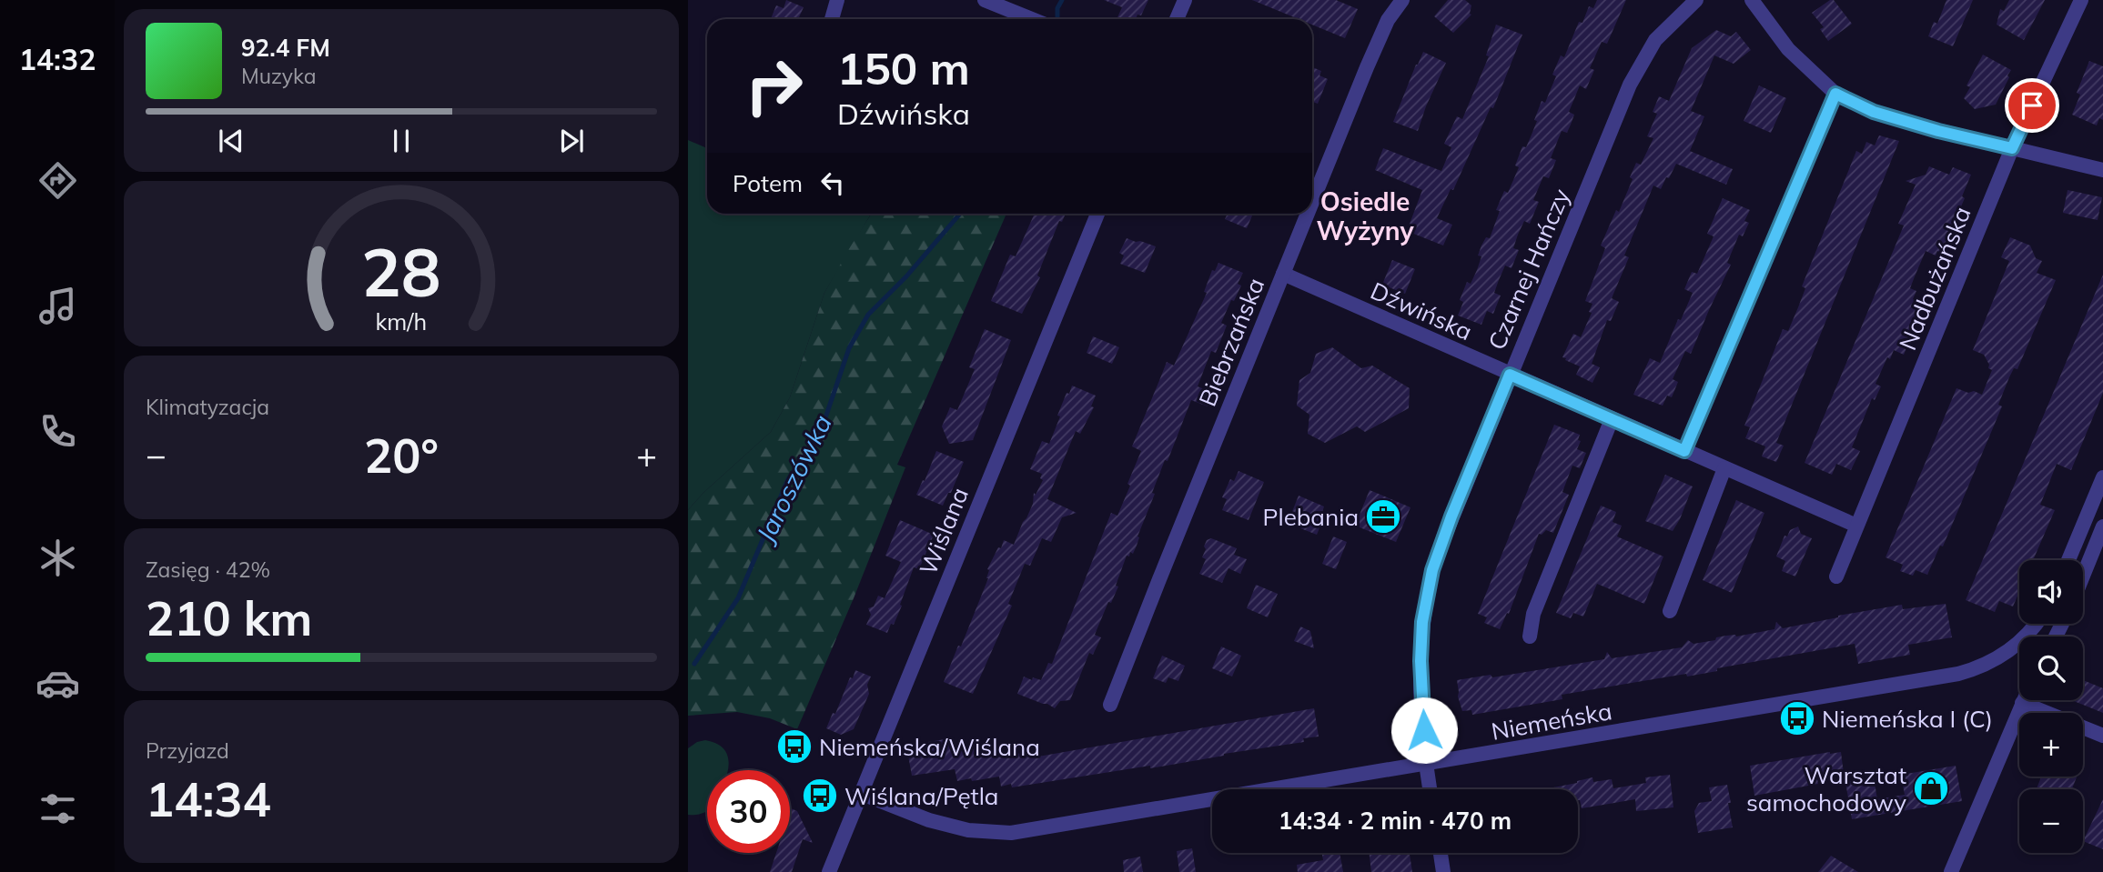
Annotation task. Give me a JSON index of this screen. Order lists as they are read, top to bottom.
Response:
{
  "streets": {
    "street": [
      "Czarnej Hańczy",
      "Nadbużańska",
      "Dźwińska",
      "Biebrzańska",
      "Wiślana",
      "Niemeńska"
    ]
  },
  "crossings": [
    ["Czarnej Hańczy", "Dźwińska"],
    ["Czarnej Hańczy", "Niemeńska"],
    ["Nadbużańska", "Dźwińska"],
    ["Dźwińska", "Biebrzańska"],
    ["Wiślana", "Niemeńska"]
  ],
  "districts": ["Osiedle Wyżyny"],
  "water": ["Jaroszówka"],
  "places": {
    "office": ["Plebania"],
    "bus stop": ["Niemeńska I (C)", "Niemeńska/Wiślana", "Wiślana/Pętla"],
    "shop": ["Warsztat samochodowy"]
  },
  "page": {
    "tabs": "14:32",
    "turn": ["150 m", "Dźwińska"],
    "song": ["92.4 FM", "Muzyka"],
    "then": "Potem",
    "tile": [
      "Klimatyzacja",
      ["Zasięg · 42%", "210 km"],
      ["Przyjazd", "14:34"]
    ],
    "heat": ["−", "20°", "+"],
    "map_buttons": ["+", "−"],
    "limit": "30",
    "trip": "14:34 · 2 min · 470 m",
    "gauge": ["28", "km/h"]
  }
}
